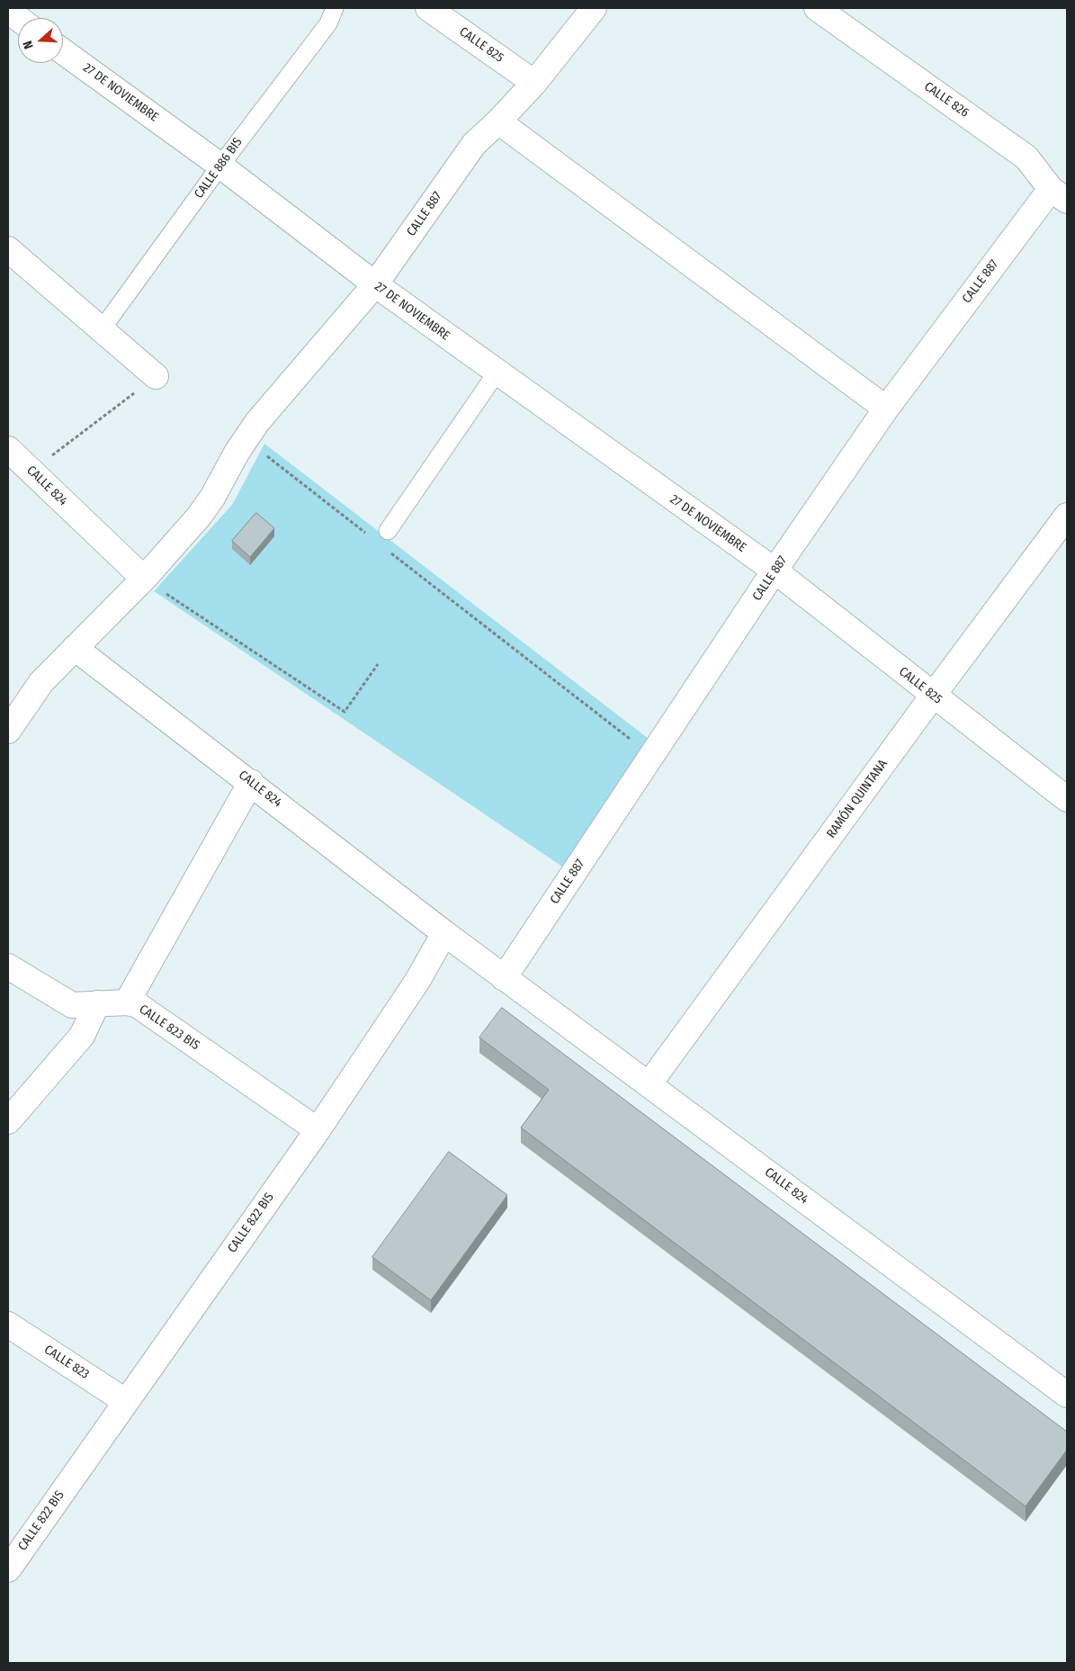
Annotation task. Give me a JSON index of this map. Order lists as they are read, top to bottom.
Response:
{
  "streets": {
    "street": [
      "CALLE 825",
      "27 DE NOVIEMBRE",
      "CALLE 826",
      "CALLE 887",
      "CALLE 824",
      "RAMÓN QUINTANA",
      "CALLE 823 BIS",
      "CALLE 822 BIS",
      "CALLE 823"
    ],
    "lane": ["CALLE 886 BIS"]
  },
  "crossings": [
    ["CALLE 825", "27 DE NOVIEMBRE"],
    ["CALLE 825", "CALLE 887"],
    ["CALLE 825", "RAMÓN QUINTANA"],
    ["27 DE NOVIEMBRE", "CALLE 886 BIS"],
    ["27 DE NOVIEMBRE", "CALLE 887"],
    ["CALLE 826", "CALLE 887"],
    ["CALLE 887", "CALLE 824"],
    ["CALLE 824", "RAMÓN QUINTANA"],
    ["CALLE 824", "CALLE 822 BIS"],
    ["CALLE 823 BIS", "CALLE 822 BIS"],
    ["CALLE 822 BIS", "CALLE 823"]
  ],
  "north": "left"
}
